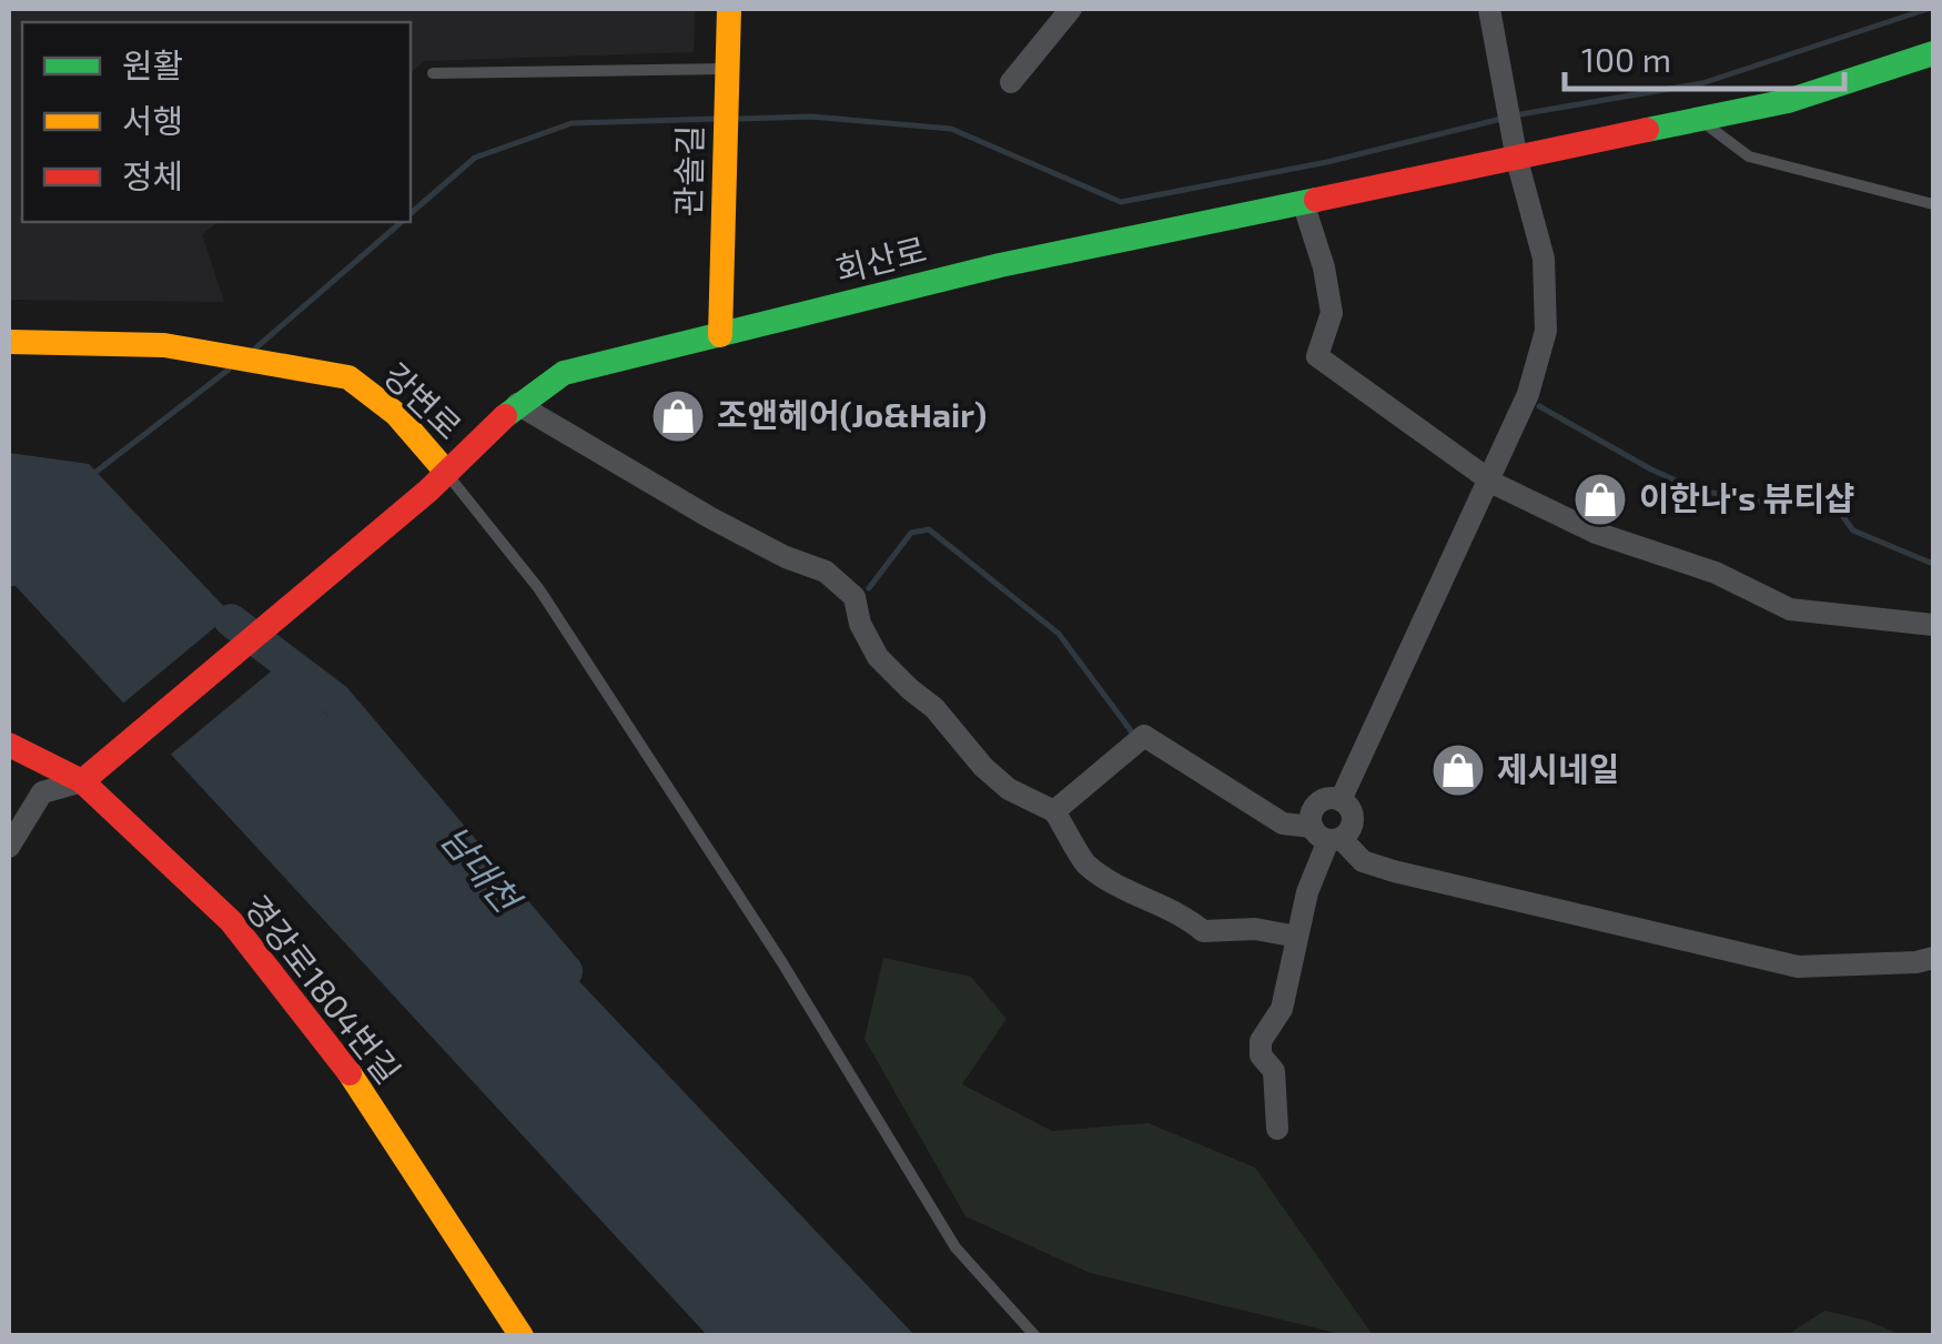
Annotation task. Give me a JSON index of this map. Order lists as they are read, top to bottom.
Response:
{
  "streets": {
    "street": [
      "관솔길",
      "회산로",
      "강변로",
      "경강로1804번길"
    ]
  },
  "crossings": [
    ["관솔길", "회산로"],
    ["회산로", "강변로"],
    ["회산로", "경강로1804번길"]
  ],
  "water": ["남대천"],
  "places": {
    "shop": ["조앤헤어(Jo&Hair)", "이한나's 뷰티샵", "제시네일"]
  },
  "legend": ["원활", "서행", "정체"],
  "scale_bar": "100 m"
}
